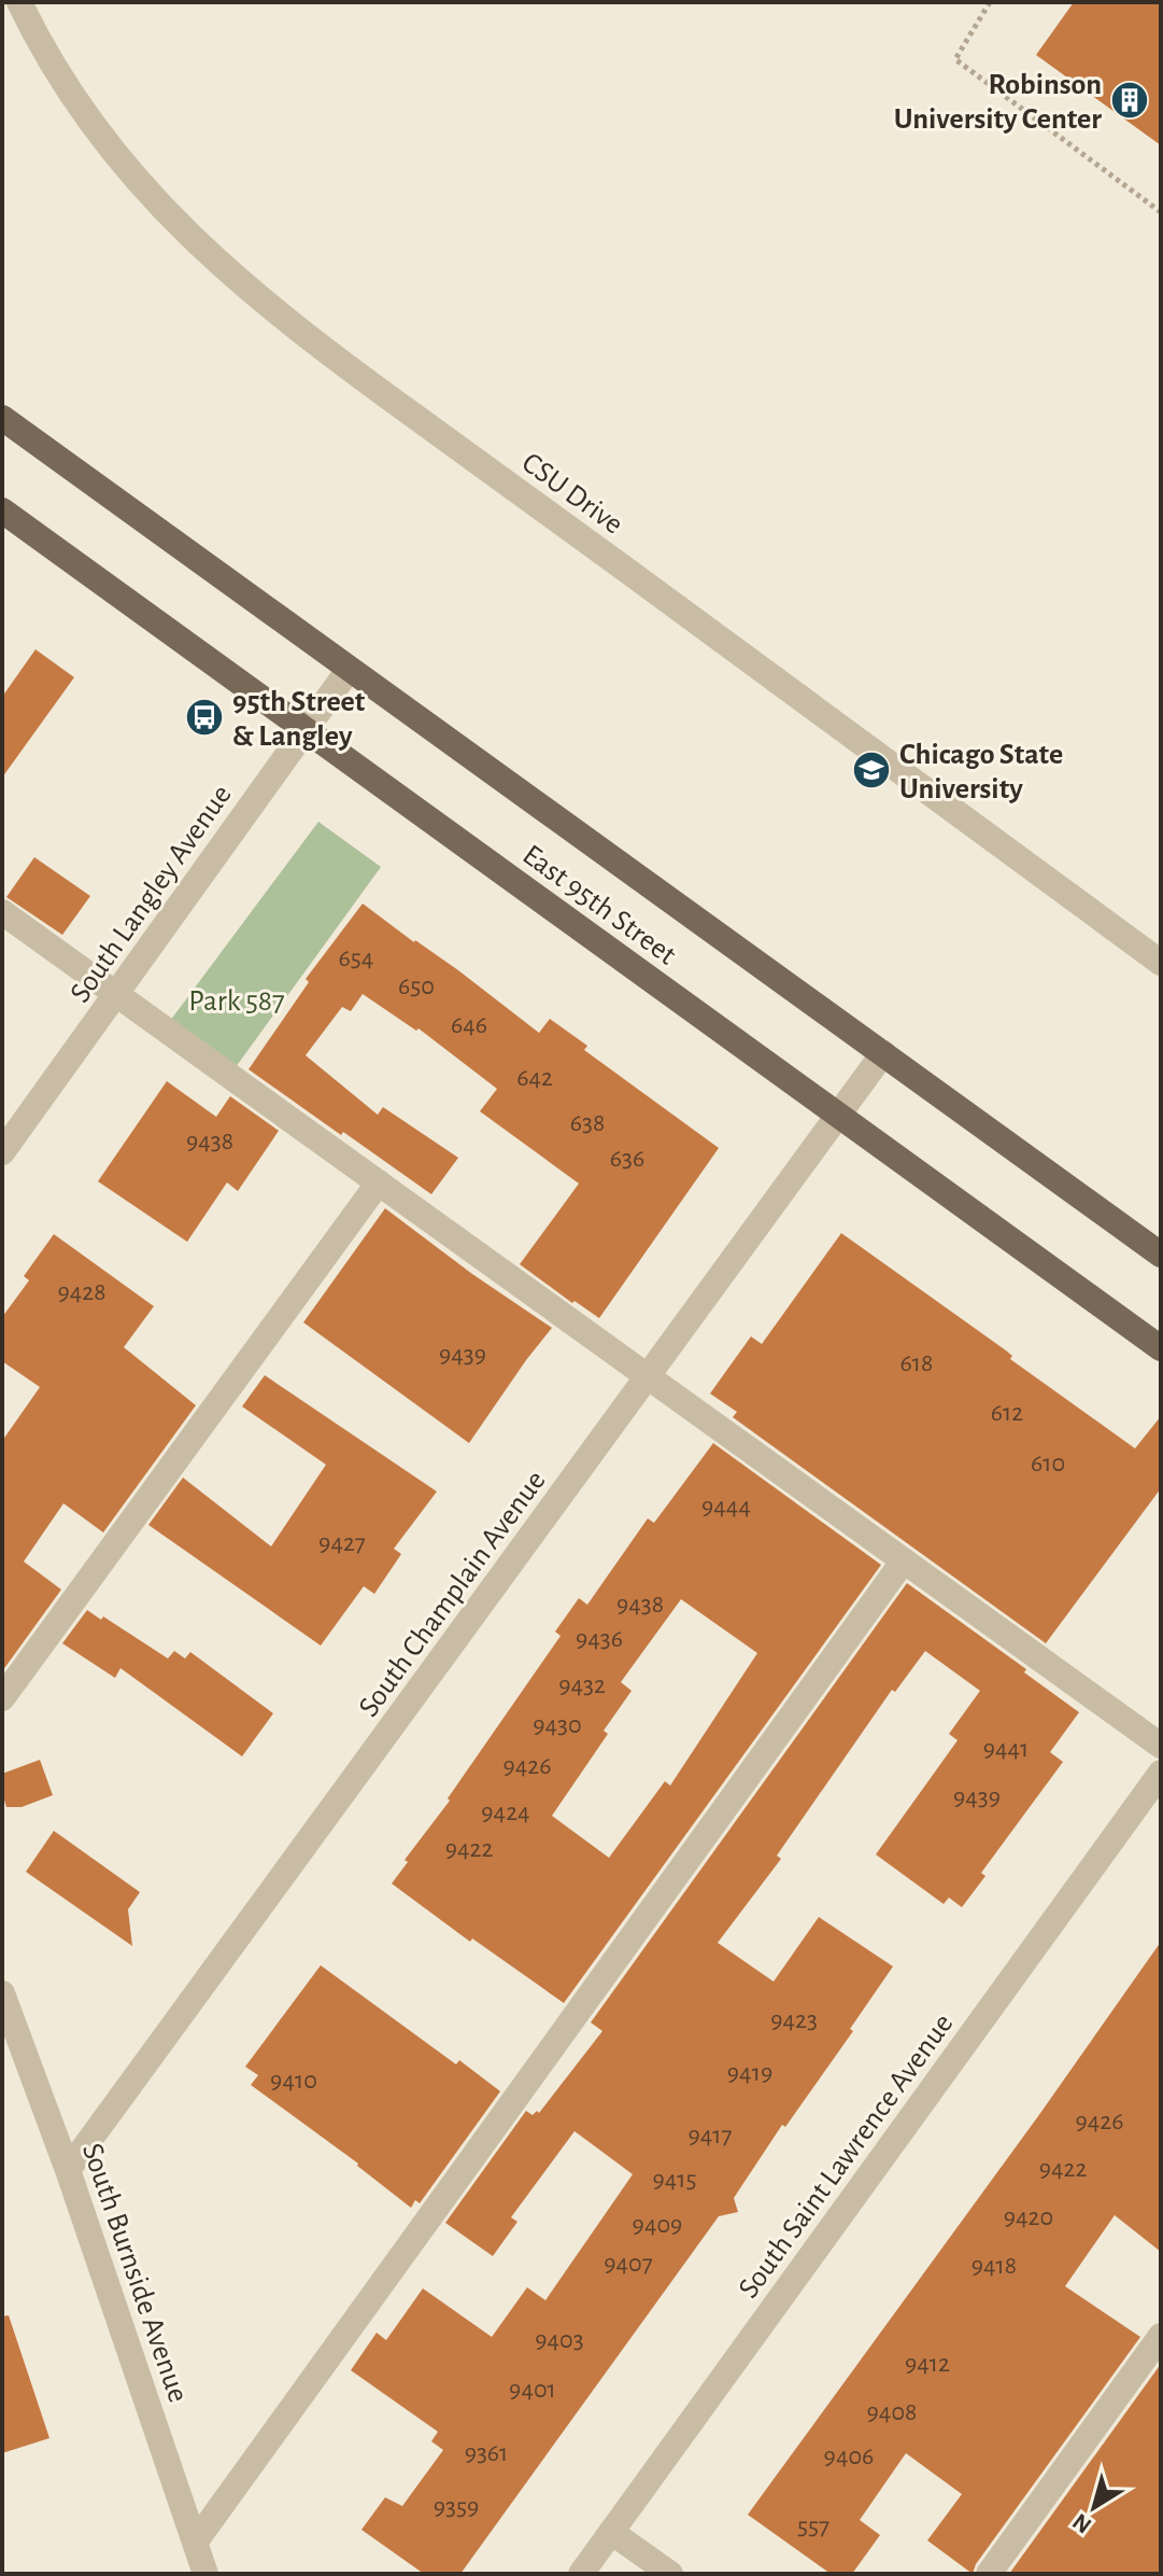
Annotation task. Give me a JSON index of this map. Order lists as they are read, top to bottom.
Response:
{
  "streets": {
    "main road": ["East 95th Street"],
    "street": [
      "CSU Drive",
      "South Langley Avenue",
      "South Champlain Avenue",
      "South Saint Lawrence Avenue",
      "South Burnside Avenue"
    ]
  },
  "crossings": [
    ["South Langley Avenue", "East 95th Street"],
    ["East 95th Street", "South Champlain Avenue"],
    ["South Champlain Avenue", "South Burnside Avenue"]
  ],
  "parks": ["Park 587"],
  "places": {
    "building": ["Robinson University Center"],
    "bus stop": ["95th Street & Langley"],
    "school or university": ["Chicago State University"]
  },
  "house_numbers": [
    "654",
    "650",
    "646",
    "642",
    "638",
    "9438",
    "636",
    "9428",
    "9439",
    "618",
    "612",
    "610",
    "9444",
    "9427",
    "9438",
    "9436",
    "9432",
    "9430",
    "9441",
    "9426",
    "9439",
    "9424",
    "9422",
    "9423",
    "9419",
    "9410",
    "9426",
    "9417",
    "9422",
    "9415",
    "9420",
    "9409",
    "9407",
    "9418",
    "9403",
    "9412",
    "9401",
    "9408",
    "9361",
    "9406",
    "9359",
    "557"
  ],
  "north": "bottom left"
}
